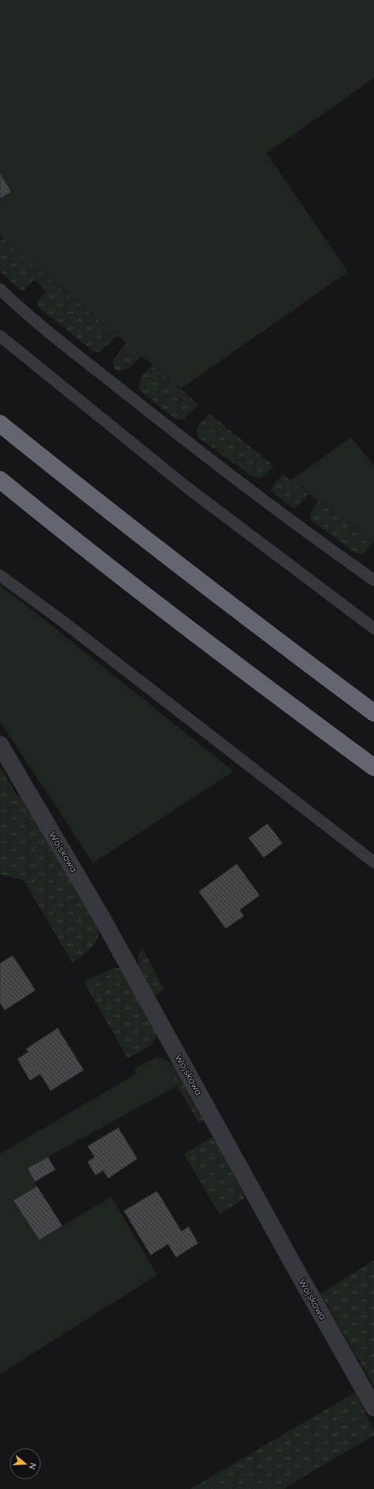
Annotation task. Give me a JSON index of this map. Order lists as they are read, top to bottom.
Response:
{
  "streets": {
    "street": ["Wojskowa"]
  },
  "north": "right"
}
